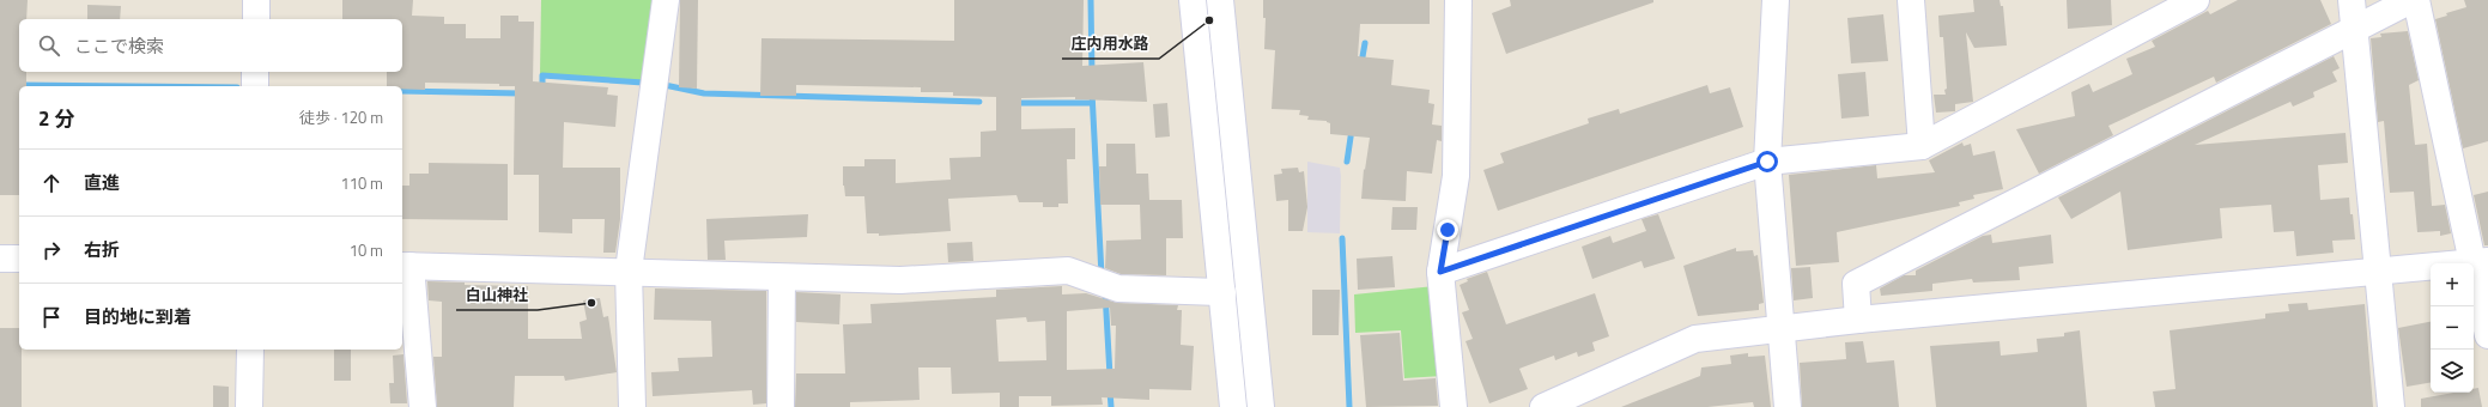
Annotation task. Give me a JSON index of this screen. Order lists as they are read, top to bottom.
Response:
{
  "places": ["庄内用水路", "白山神社"],
  "page": {
    "search": "ここで検索",
    "heading": ["2 分", "徒歩 · 120 m"],
    "list": [
      ["直進", "110 m"],
      ["右折", "10 m"],
      "目的地に到着"
    ],
    "map_buttons": ["+", "−"]
  }
}
